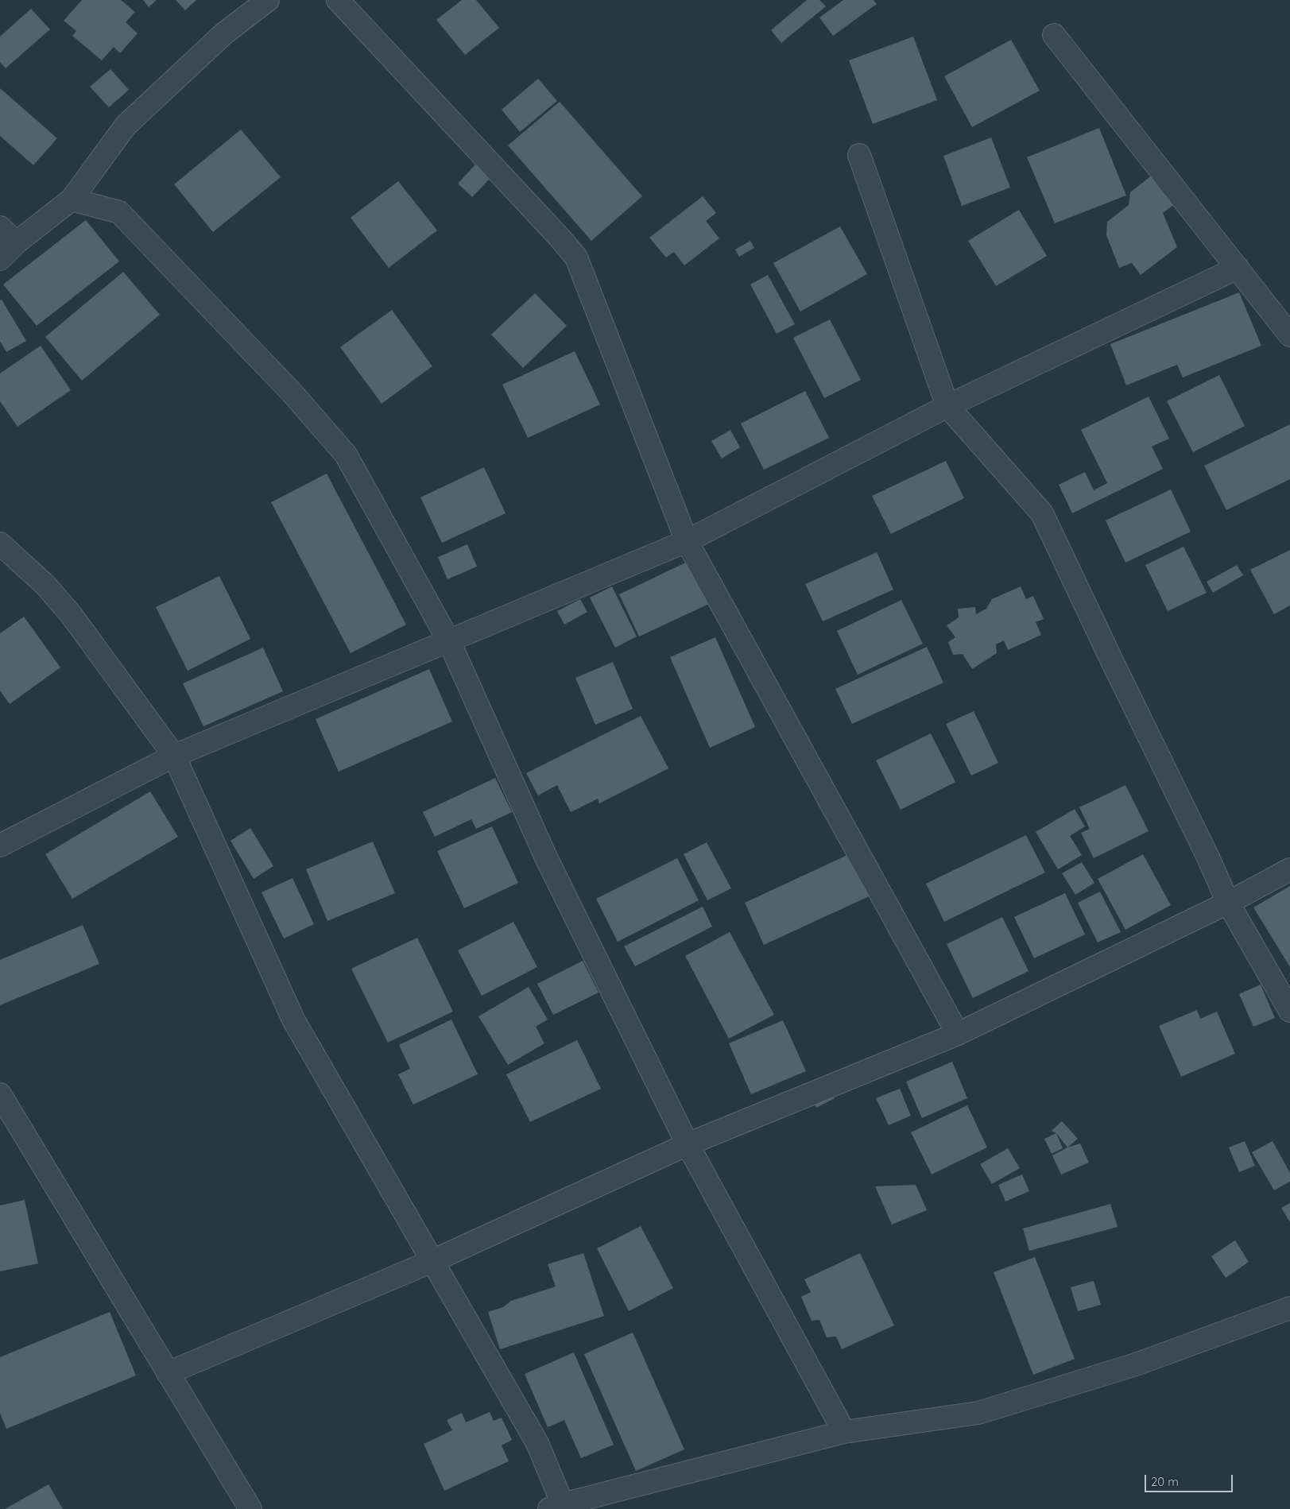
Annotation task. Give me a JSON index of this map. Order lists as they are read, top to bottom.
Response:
{
  "scale_bar": "20 m"
}
